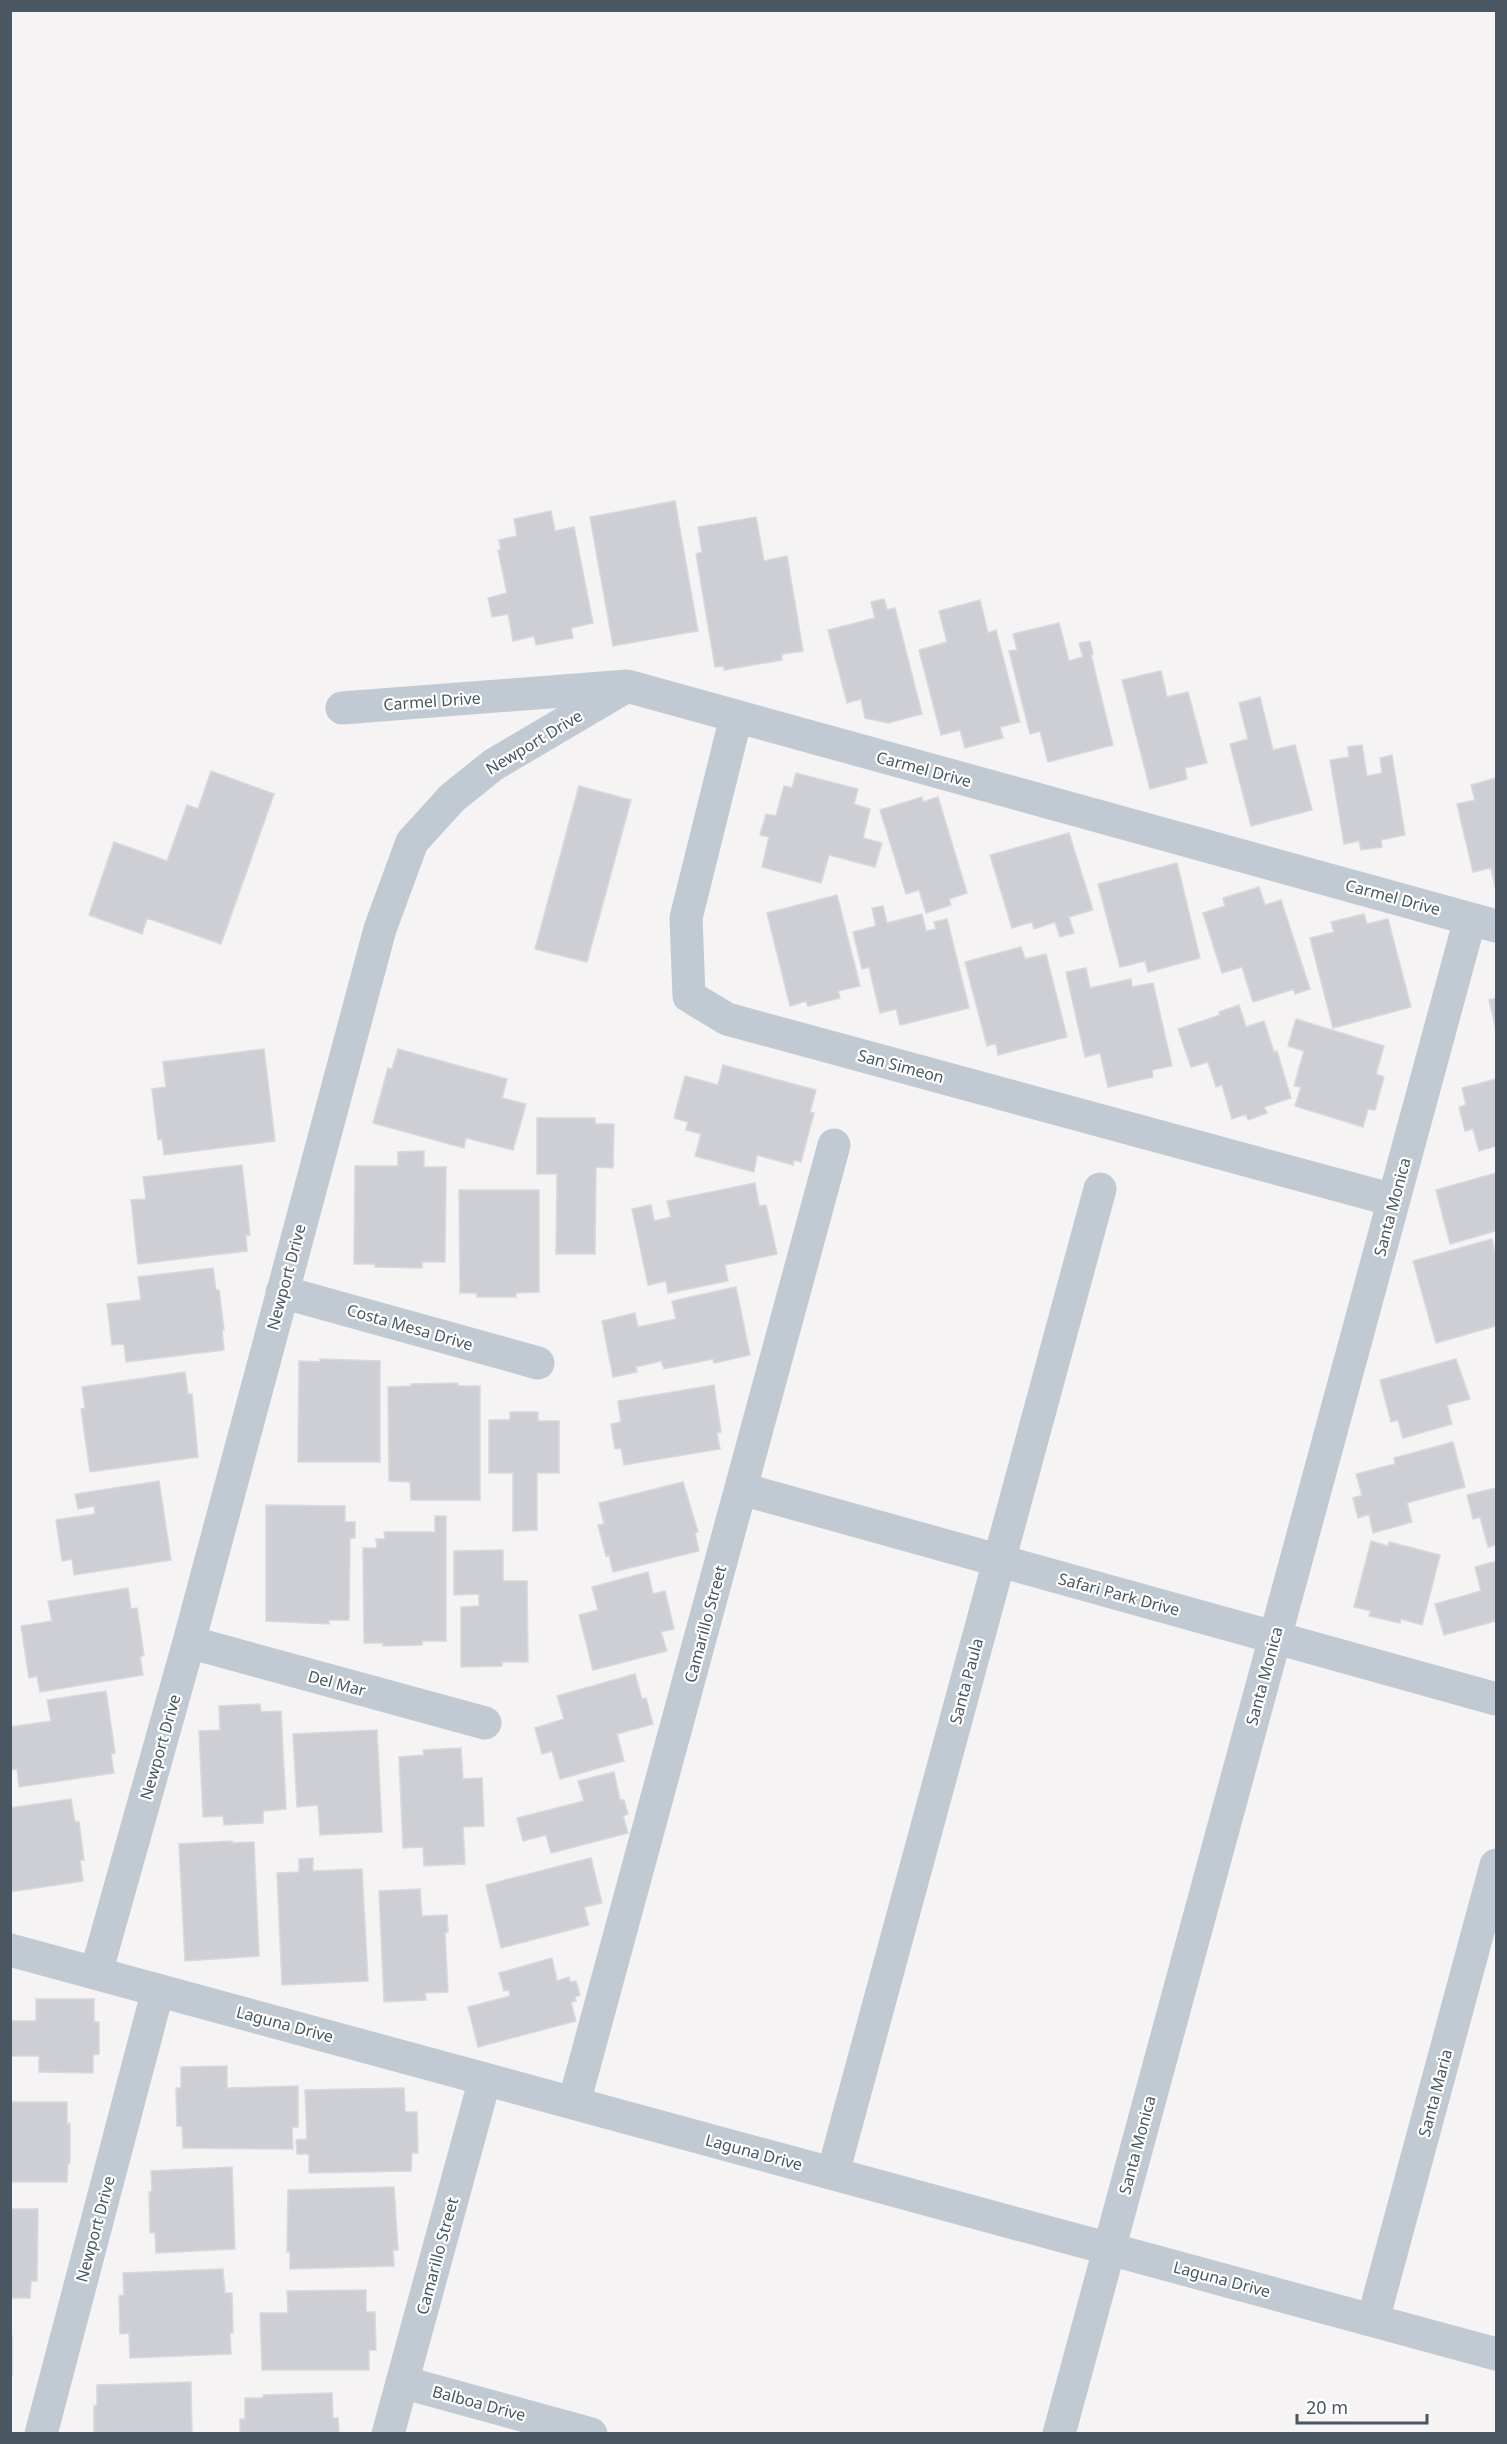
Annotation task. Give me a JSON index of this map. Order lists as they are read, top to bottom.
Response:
{
  "streets": {
    "street": [
      "Carmel Drive",
      "Newport Drive",
      "San Simeon",
      "Santa Monica",
      "Costa Mesa Drive",
      "Safari Park Drive",
      "Camarillo Street",
      "Santa Paula",
      "Del Mar",
      "Laguna Drive",
      "Santa Maria",
      "Balboa Drive"
    ]
  },
  "crossings": [
    ["Carmel Drive", "Newport Drive"],
    ["Carmel Drive", "San Simeon"],
    ["Carmel Drive", "Santa Monica"],
    ["Newport Drive", "Costa Mesa Drive"],
    ["Newport Drive", "Del Mar"],
    ["Newport Drive", "Laguna Drive"],
    ["San Simeon", "Santa Monica"],
    ["Santa Monica", "Safari Park Drive"],
    ["Santa Monica", "Laguna Drive"],
    ["Safari Park Drive", "Camarillo Street"],
    ["Safari Park Drive", "Santa Paula"],
    ["Camarillo Street", "Laguna Drive"],
    ["Camarillo Street", "Balboa Drive"],
    ["Santa Paula", "Laguna Drive"],
    ["Laguna Drive", "Santa Maria"]
  ],
  "scale_bar": "20 m"
}
